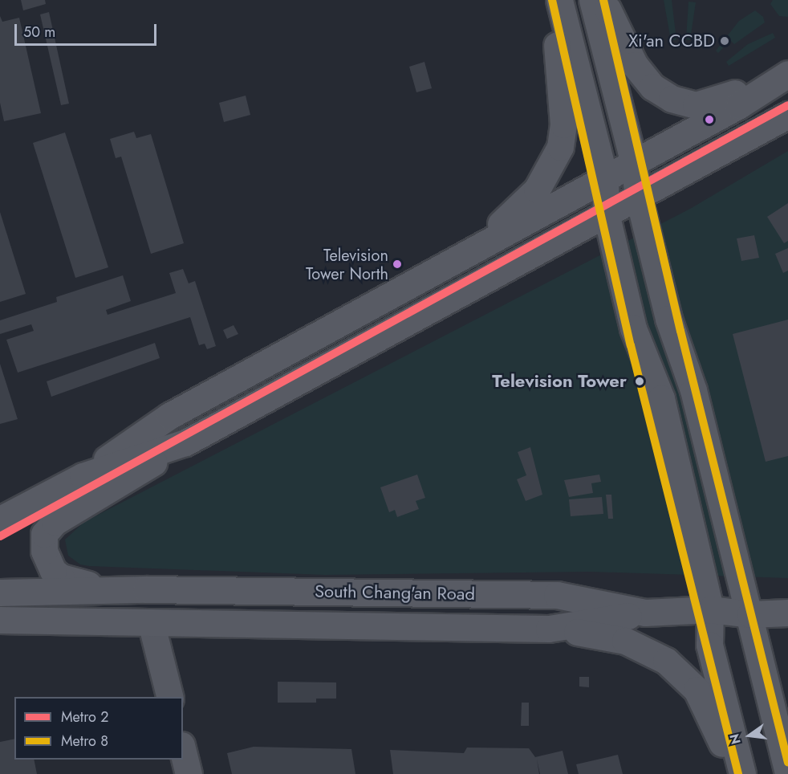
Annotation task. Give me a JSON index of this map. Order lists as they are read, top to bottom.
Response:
{
  "streets": {
    "main road": ["South Chang'an Road"]
  },
  "places": ["Xi'an CCBD", "Television Tower North", "Television Tower"],
  "lines": ["metro line 8", "metro line 2"],
  "legend": ["Metro 2", "Metro 8"],
  "scale_bar": "50 m",
  "north": "left"
}
